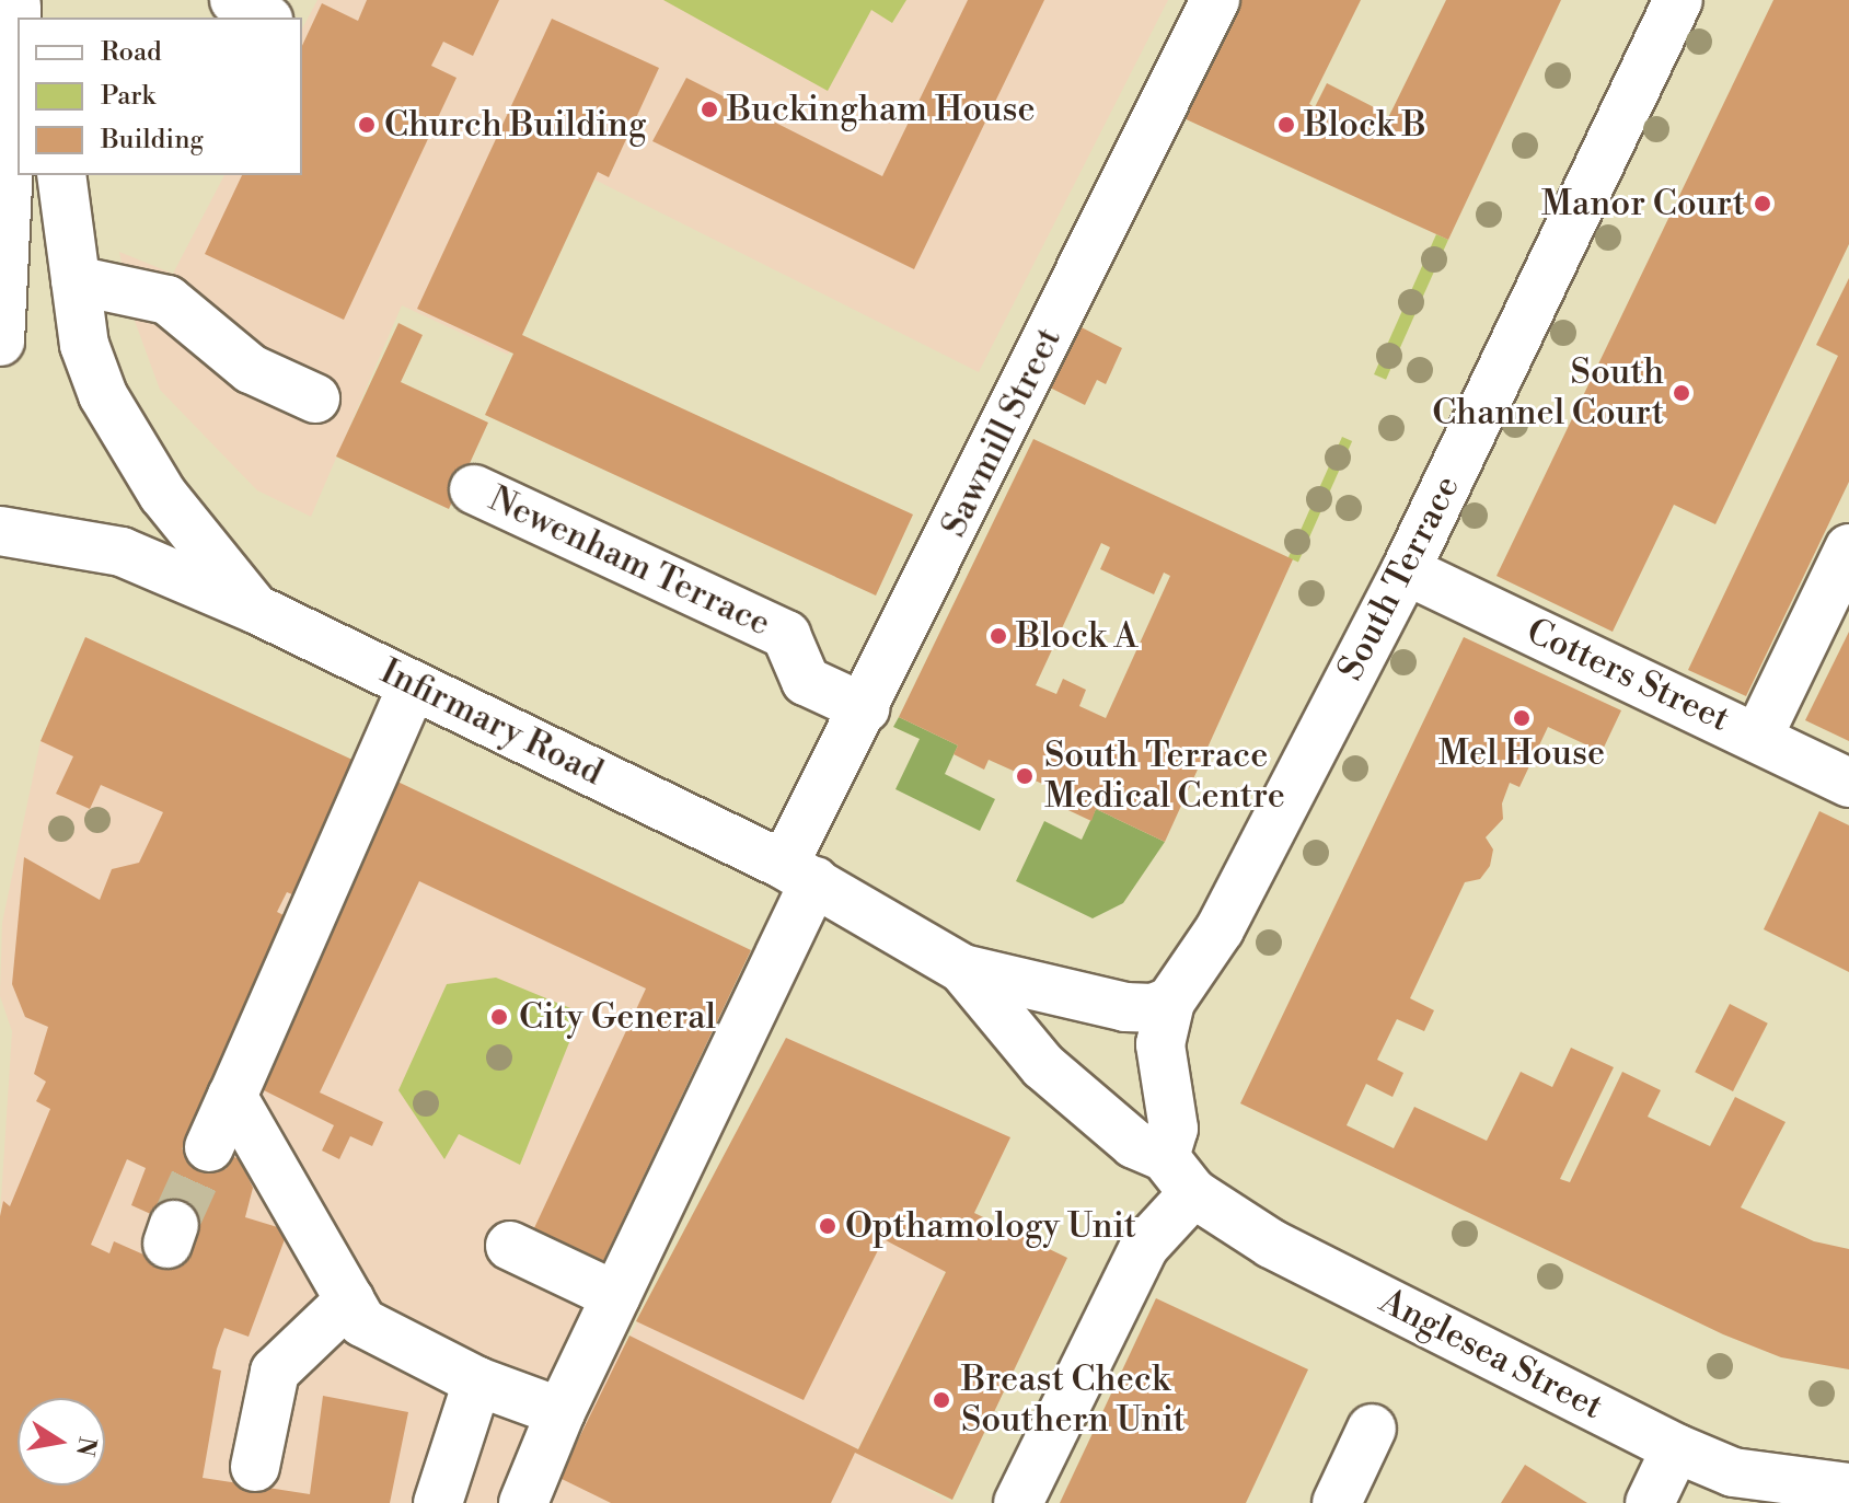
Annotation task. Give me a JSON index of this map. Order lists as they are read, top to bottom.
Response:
{
  "streets": {
    "main road": [
      "Sawmill Street",
      "Newenham Terrace",
      "South Terrace",
      "Cotters Street",
      "Infirmary Road",
      "Anglesea Street"
    ]
  },
  "crossings": [
    ["Sawmill Street", "Newenham Terrace"],
    ["Sawmill Street", "Infirmary Road"],
    ["South Terrace", "Cotters Street"],
    ["South Terrace", "Infirmary Road"],
    ["South Terrace", "Anglesea Street"],
    ["Infirmary Road", "Anglesea Street"]
  ],
  "places": [
    "Buckingham House",
    "Church Building",
    "Block B",
    "Manor Court",
    "South Channel Court",
    "Block A",
    "Mel House",
    "South Terrace Medical Centre",
    "City General",
    "Opthamology Unit",
    "Breast Check Southern Unit"
  ],
  "legend": ["Road", "Park", "Building"],
  "north": "right"
}
